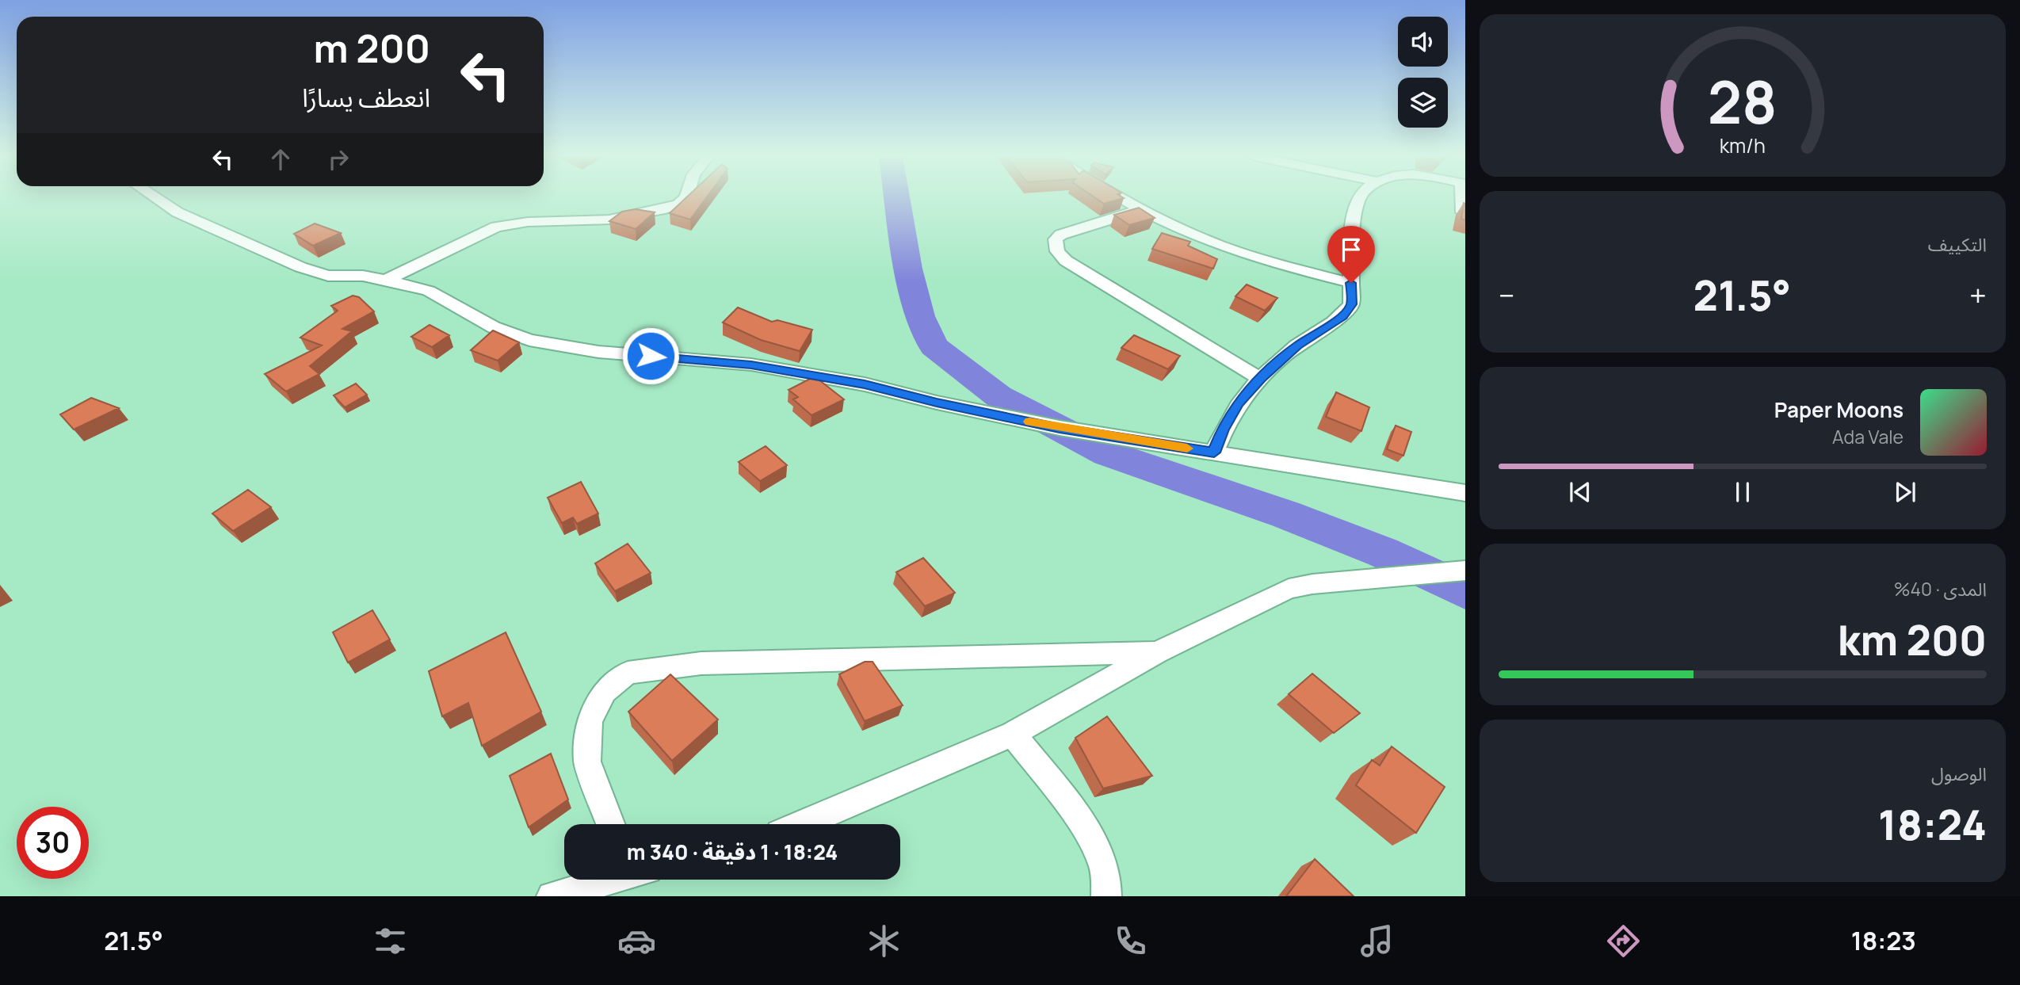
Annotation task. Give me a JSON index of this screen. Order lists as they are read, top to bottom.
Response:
{
  "page": {
    "turn": ["200 m", "انعطف يسارًا"],
    "tile": [
      "التكييف",
      ["المدى · 40%", "200 km"],
      ["الوصول", "18:24"]
    ],
    "heat": ["−", "21.5°", "+"],
    "song": ["Paper Moons", "Ada Vale"],
    "limit": "30",
    "trip": "18:24 · 1 دقيقة · 340 m",
    "tabs": ["18:23", "21.5°"],
    "gauge": ["28", "km/h"]
  }
}
